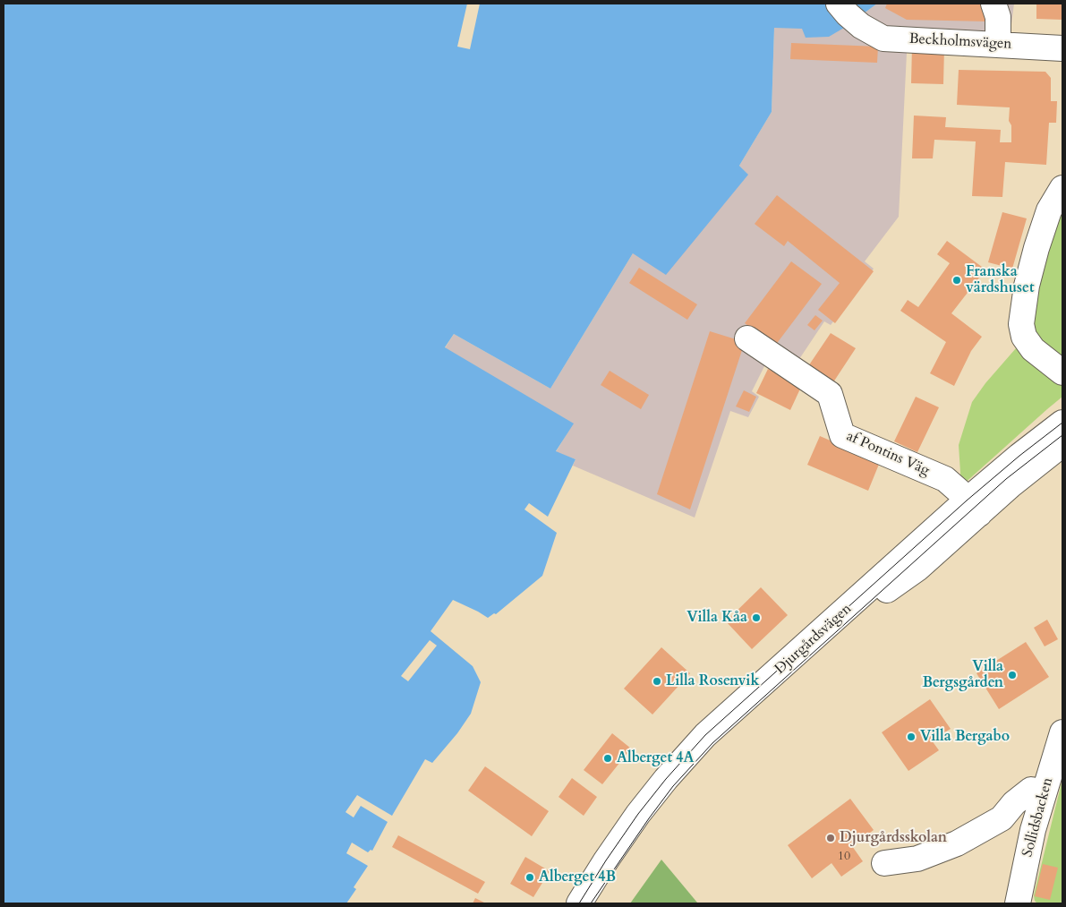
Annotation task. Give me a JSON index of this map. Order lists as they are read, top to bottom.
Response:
{
  "streets": {
    "street": [
      "Beckholmsvägen",
      "af Pontins Väg",
      "Djurgårdsvägen",
      "Sollidsbacken"
    ]
  },
  "crossings": [
    ["af Pontins Väg", "Djurgårdsvägen"]
  ],
  "places": [
    "Franska värdshuset",
    "Villa Kåa",
    "Villa Bergsgården",
    "Lilla Rosenvik",
    "Villa Bergabo",
    "Alberget 4A",
    "Djurgårdsskolan",
    "Alberget 4B"
  ],
  "house_numbers": ["10"]
}
